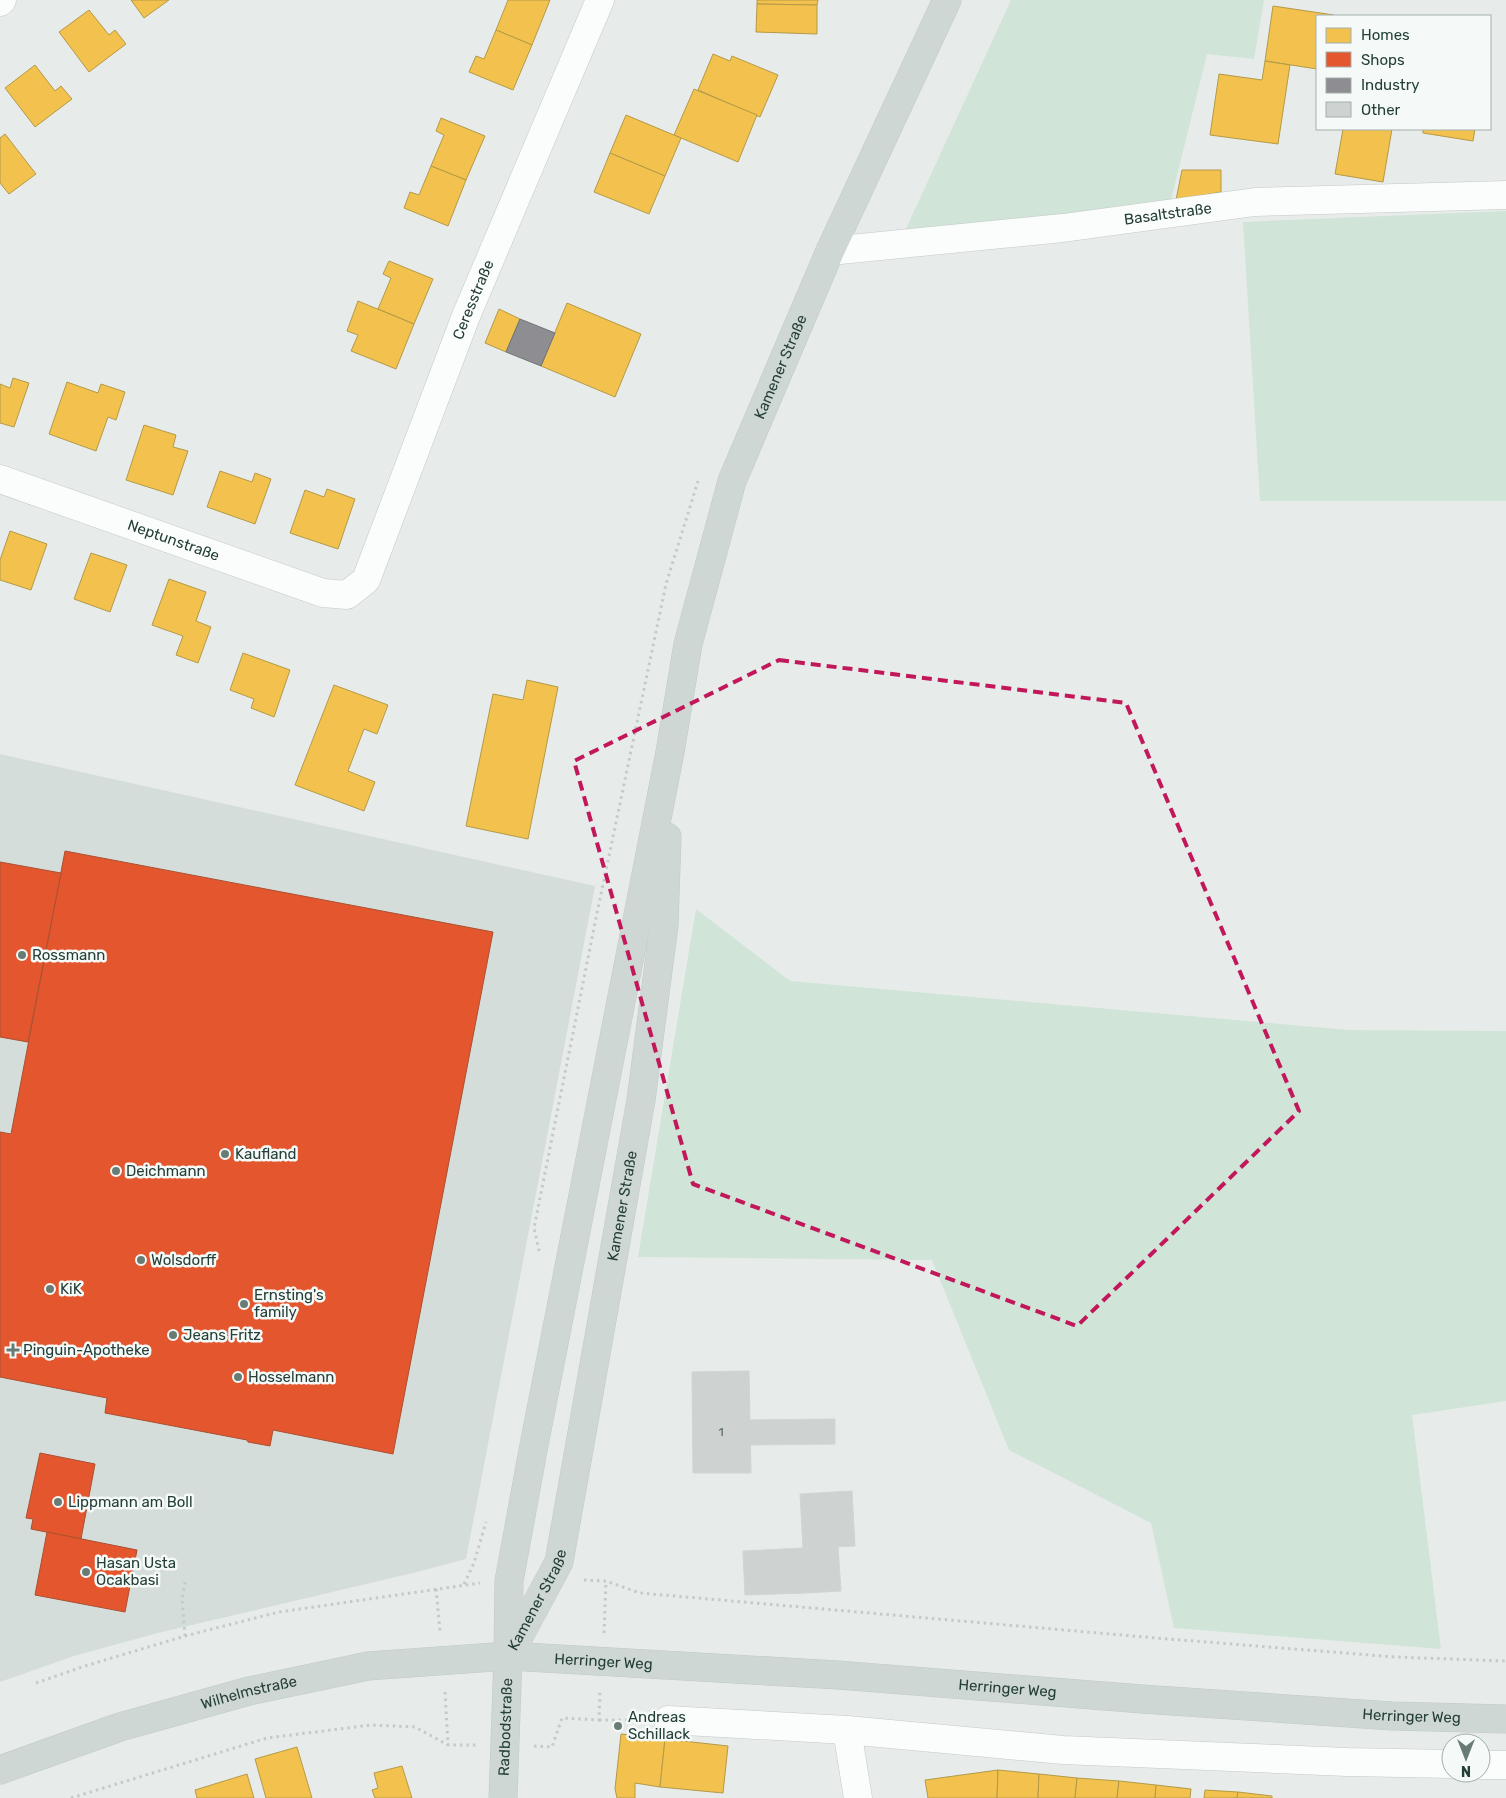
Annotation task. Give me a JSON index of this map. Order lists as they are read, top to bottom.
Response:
{
  "streets": {
    "main road": [
      "Kamener Straße",
      "Herringer Weg",
      "Wilhelmstraße",
      "Radbodstraße"
    ],
    "street": ["Basaltstraße", "Ceresstraße", "Neptunstraße"]
  },
  "crossings": [
    ["Basaltstraße", "Kamener Straße"],
    ["Ceresstraße", "Neptunstraße"],
    ["Kamener Straße", "Herringer Weg"],
    ["Kamener Straße", "Wilhelmstraße"],
    ["Kamener Straße", "Radbodstraße"],
    ["Herringer Weg", "Wilhelmstraße"],
    ["Herringer Weg", "Radbodstraße"],
    ["Wilhelmstraße", "Radbodstraße"]
  ],
  "places": {
    "other": [
      "Rossmann",
      "Kaufland",
      "Deichmann",
      "Wolsdorff",
      "KiK",
      "Ernsting's family",
      "Jeans Fritz",
      "Hosselmann",
      "Lippmann am Boll",
      "Hasan Usta Ocakbasi",
      "Andreas Schillack"
    ],
    "health": ["Pinguin-Apotheke"]
  },
  "house_numbers": ["1"],
  "legend": [
    "Homes",
    "Shops",
    "Industry",
    "Other"
  ],
  "north": "bottom"
}
